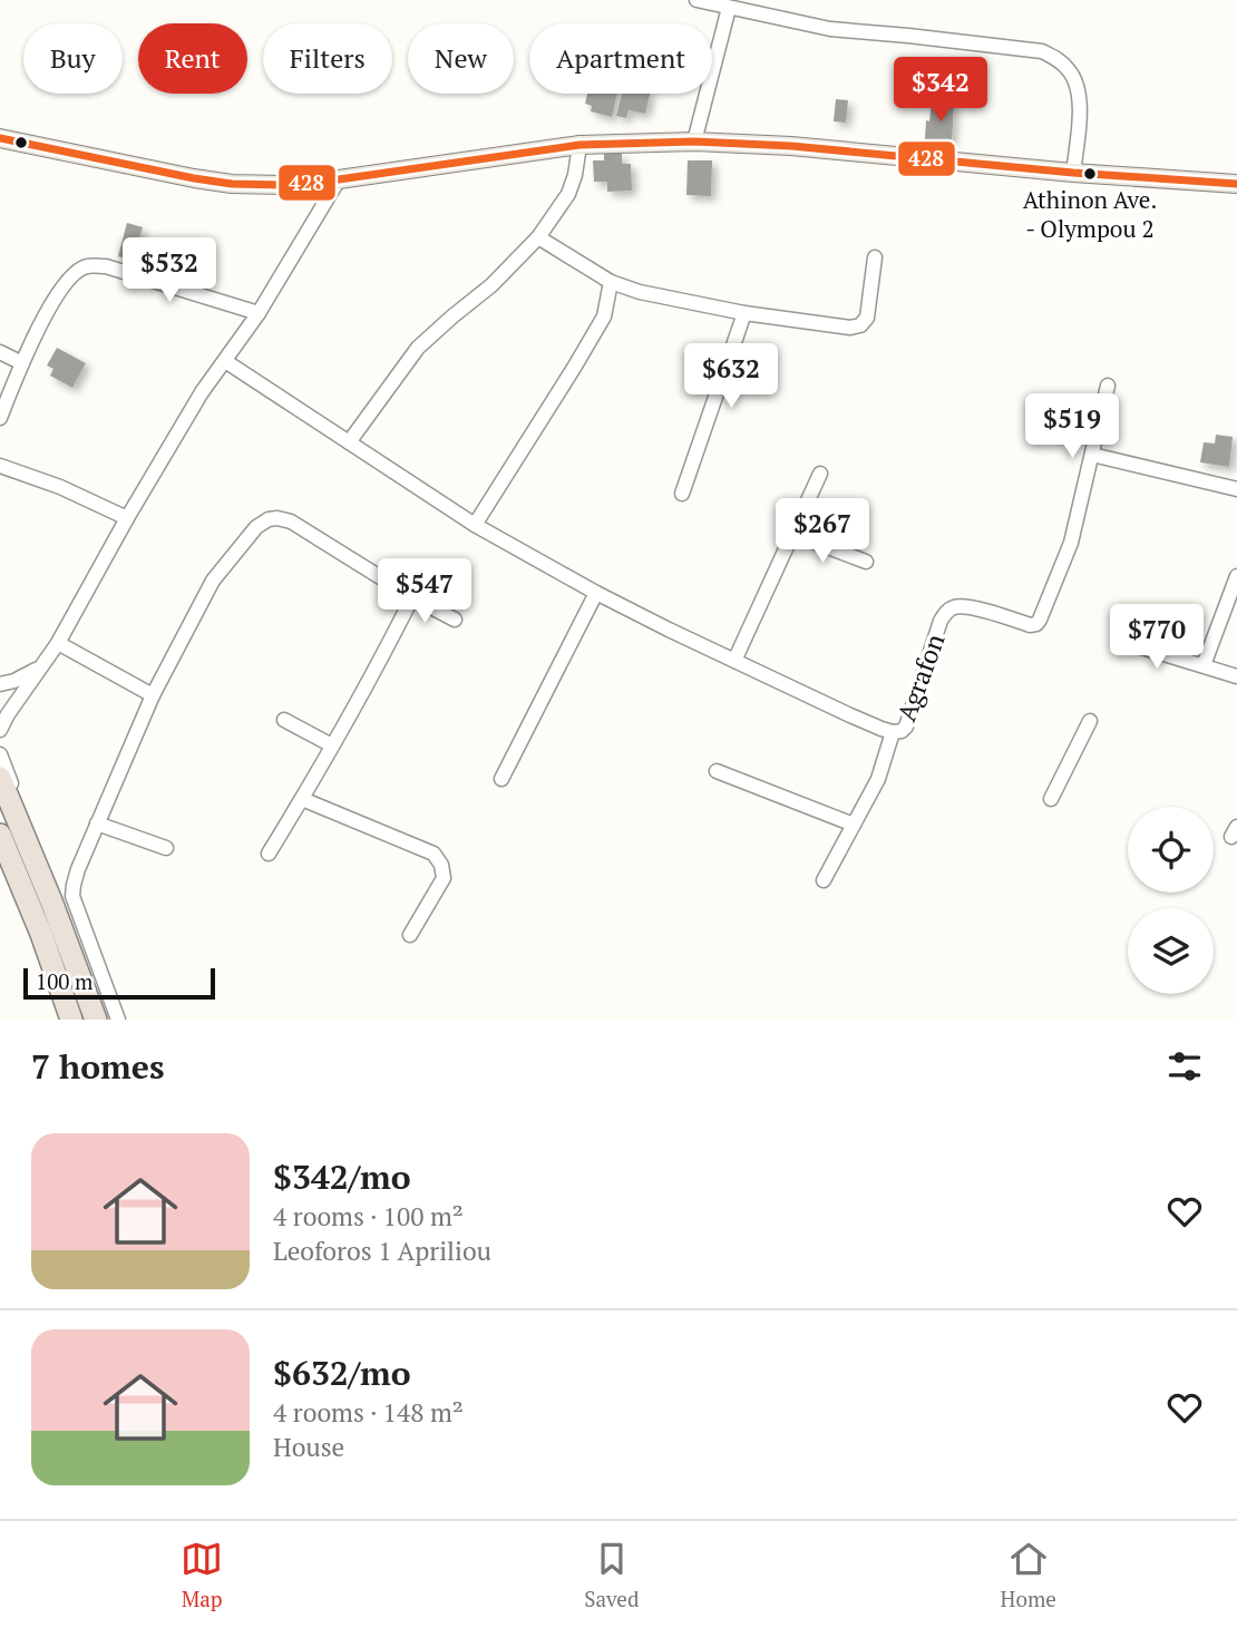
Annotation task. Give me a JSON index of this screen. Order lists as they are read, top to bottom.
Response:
{
  "streets": {
    "street": ["Agrafon"]
  },
  "places": ["Athinon Ave. - Olympou 2"],
  "lines": ["transit line 428"],
  "scale_bar": "100 m",
  "page": {
    "chip": [
      "Buy",
      "Rent",
      "Filters",
      "New",
      "Apartment"
    ],
    "price": [
      "$342",
      "$532",
      "$632",
      "$519",
      "$267",
      "$547",
      "$770"
    ],
    "scale": "100 m",
    "heading": "7 homes",
    "list": [
      {
        "name": "$342/mo",
        "note": "4 rooms · 100 m² · Leoforos 1 Apriliou"
      },
      {
        "name": "$632/mo",
        "note": "4 rooms · 148 m² · House"
      }
    ],
    "tabs": ["Map", "Saved", "Home"]
  }
}
